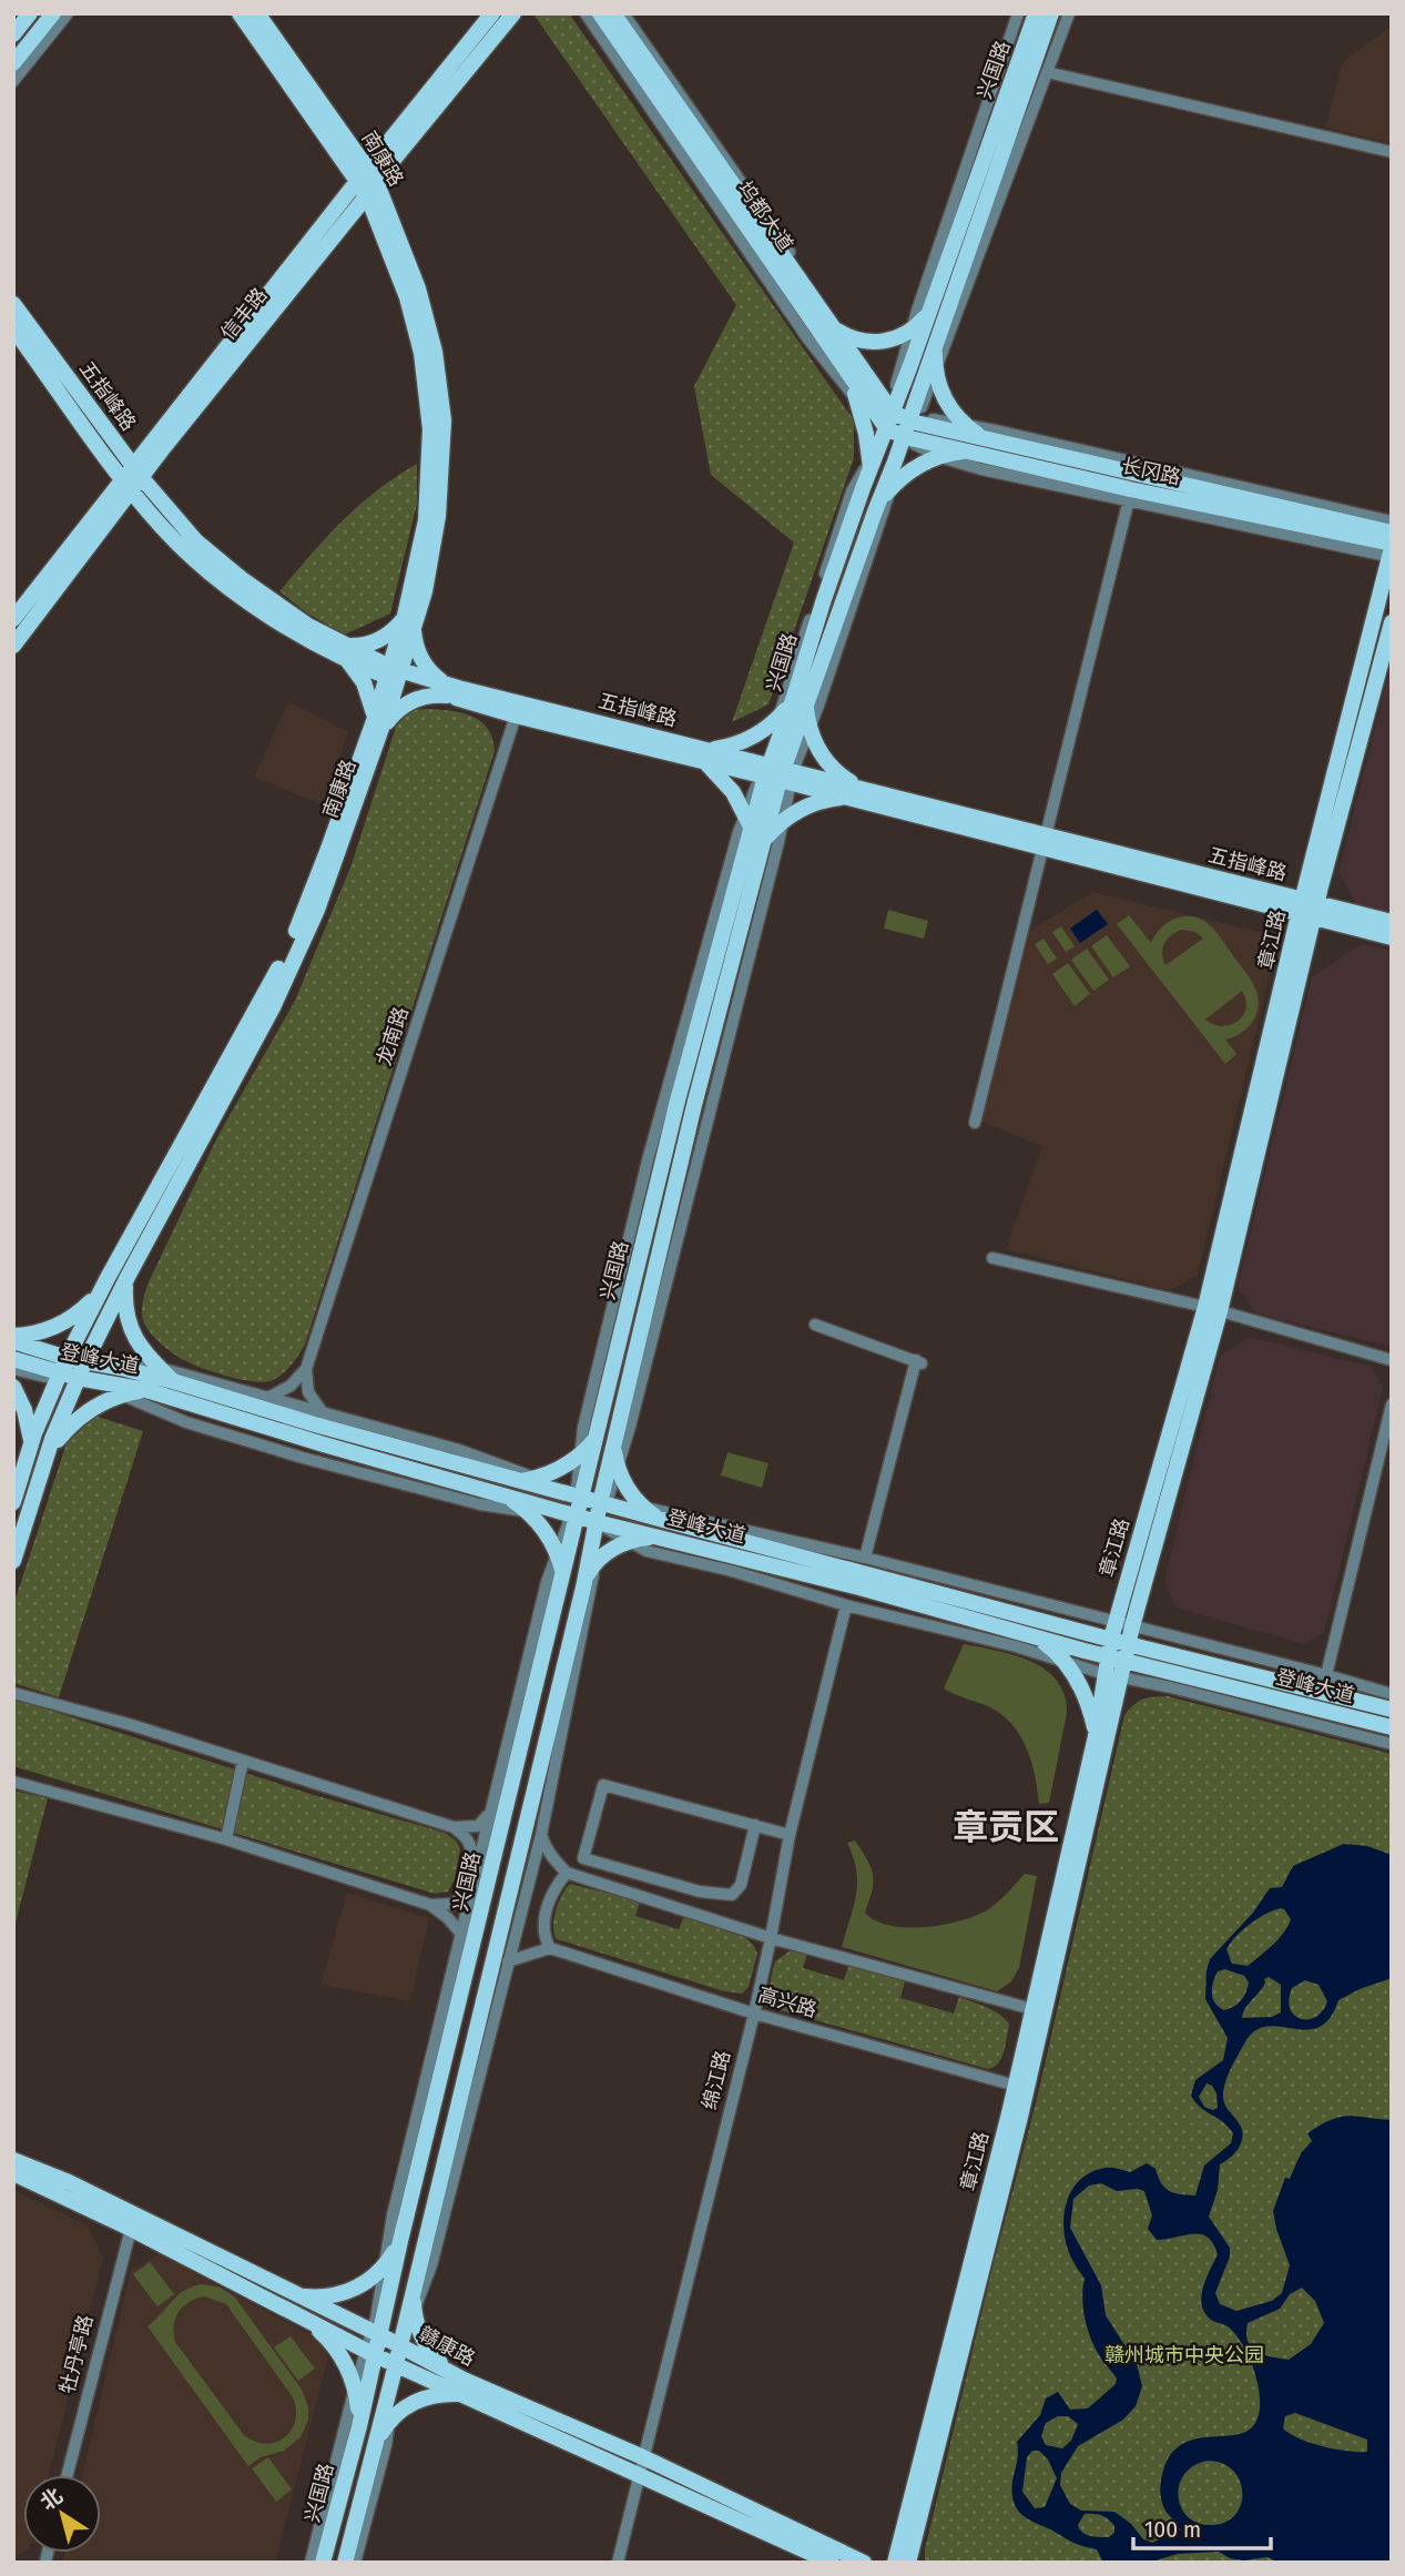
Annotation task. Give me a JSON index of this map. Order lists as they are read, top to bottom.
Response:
{
  "streets": {
    "main road": [
      "兴国路",
      "南康路",
      "坞都大道",
      "信丰路",
      "五指峰路",
      "长冈路",
      "章江路",
      "登峰大道",
      "赣康路"
    ],
    "street": [
      "龙南路",
      "高兴路",
      "绵江路",
      "牡丹亭路"
    ]
  },
  "crossings": [
    ["兴国路", "坞都大道"],
    ["兴国路", "五指峰路"],
    ["兴国路", "长冈路"],
    ["兴国路", "登峰大道"],
    ["兴国路", "赣康路"],
    ["南康路", "信丰路"],
    ["南康路", "五指峰路"],
    ["南康路", "登峰大道"],
    ["信丰路", "五指峰路"],
    ["五指峰路", "章江路"],
    ["五指峰路", "龙南路"],
    ["长冈路", "章江路"],
    ["章江路", "登峰大道"],
    ["章江路", "高兴路"],
    ["高兴路", "绵江路"],
    ["绵江路", "赣康路"],
    ["赣康路", "牡丹亭路"]
  ],
  "districts": ["章贡区"],
  "parks": ["赣州城市中央公园"],
  "scale_bar": "100 m",
  "north": "top left"
}
